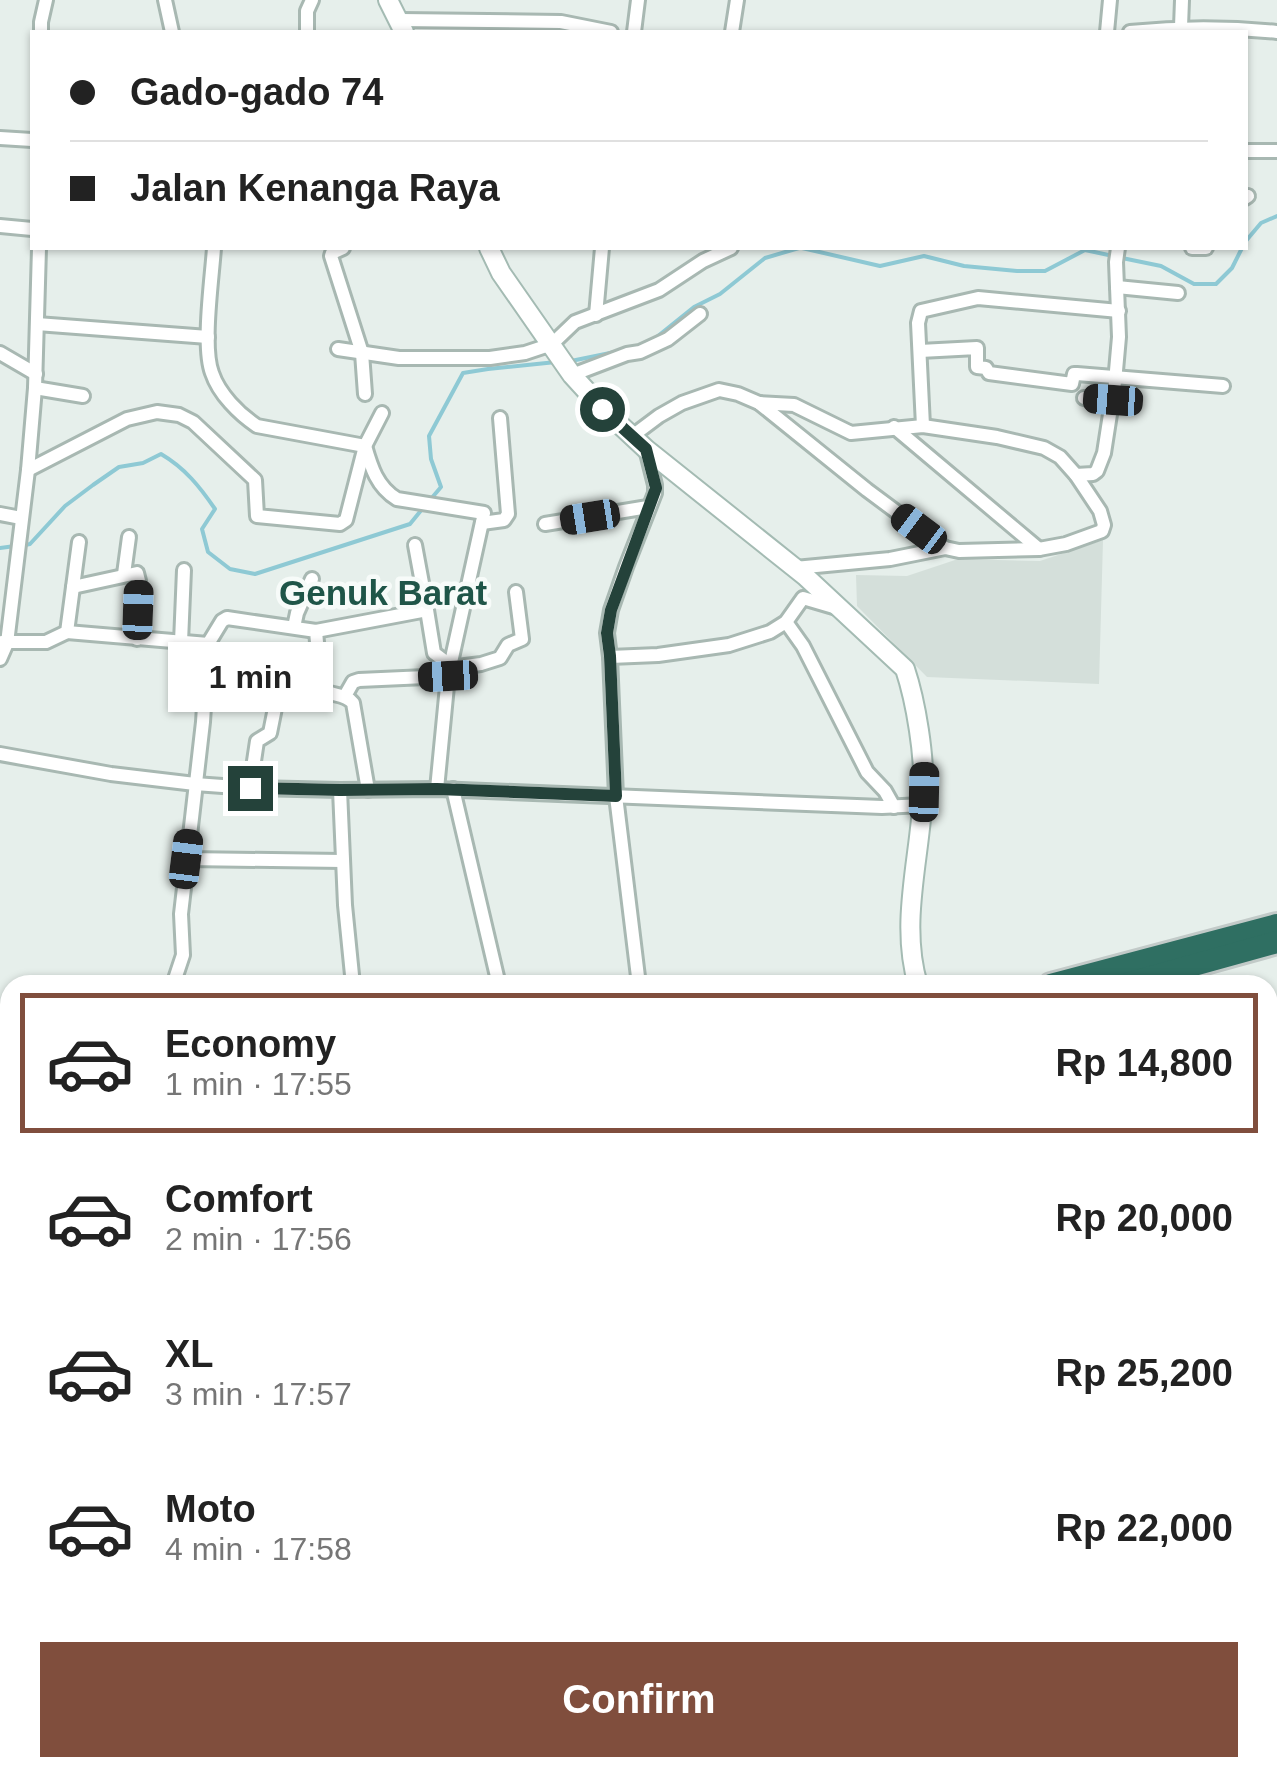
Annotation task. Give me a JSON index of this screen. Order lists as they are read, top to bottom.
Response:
{
  "districts": ["Genuk Barat"],
  "page": {
    "banner": ["Gado-gado 74", "Jalan Kenanga Raya"],
    "bubble": "1 min",
    "list": [
      {
        "name": "Economy",
        "note": "1 min · 17:55",
        "value": "Rp 14,800"
      },
      {
        "name": "Comfort",
        "note": "2 min · 17:56",
        "value": "Rp 20,000"
      },
      {
        "name": "XL",
        "note": "3 min · 17:57",
        "value": "Rp 25,200"
      },
      {
        "name": "Moto",
        "note": "4 min · 17:58",
        "value": "Rp 22,000"
      }
    ],
    "buttons": "Confirm"
  }
}
